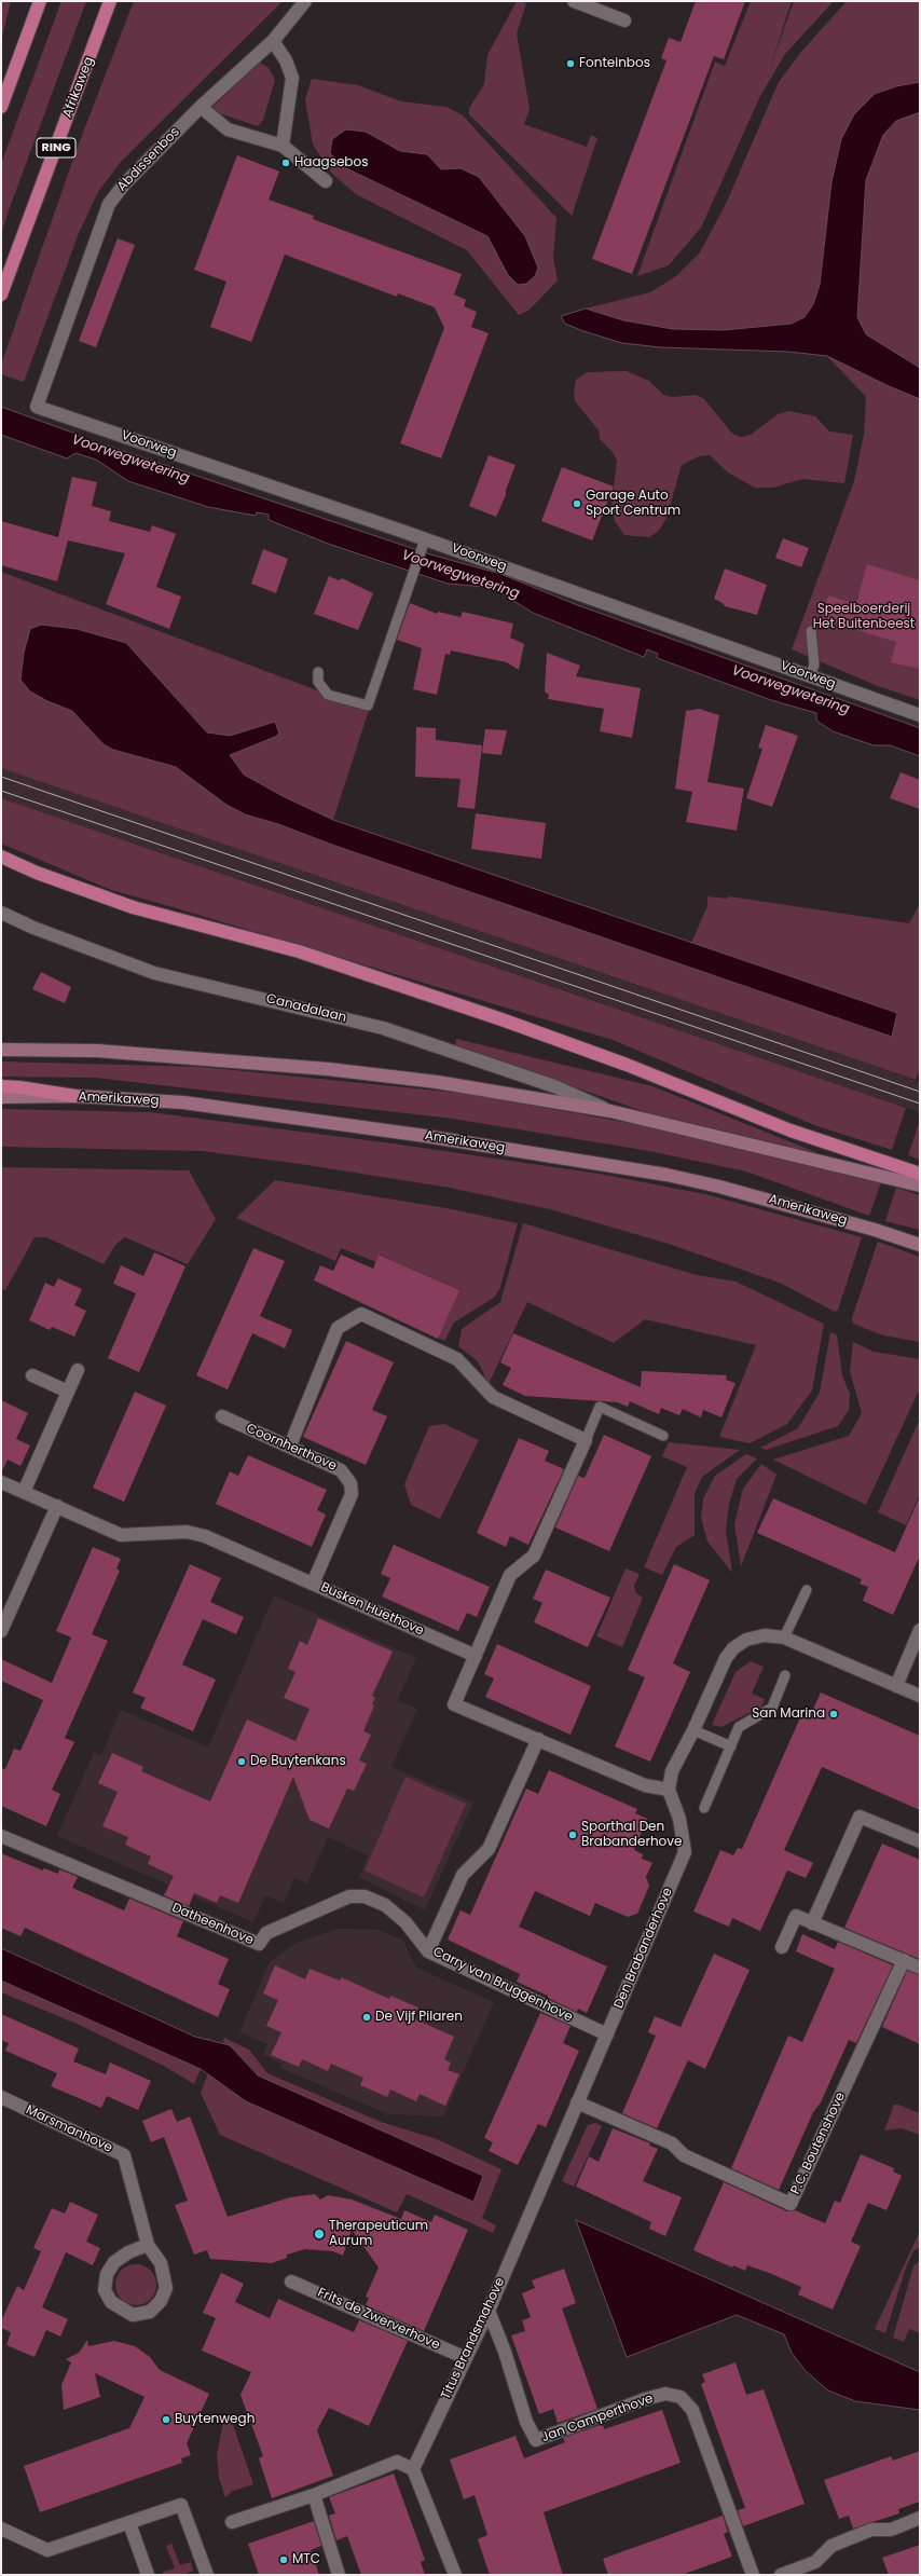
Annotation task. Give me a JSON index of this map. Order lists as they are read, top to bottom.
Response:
{
  "streets": {
    "main road": ["Afrikaweg", "RING", "Amerikaweg"],
    "street": [
      "Abdissenbos",
      "Voorweg",
      "Canadalaan",
      "Coornherthove",
      "Busken Huethove",
      "Datheenhove",
      "Den Brabanderhove",
      "Carry van Bruggenhove",
      "Marsmanhove",
      "P.C. Boutenshove",
      "Frits de Zwerverhove",
      "Titus Brandsmahove",
      "Jan Camperthove"
    ]
  },
  "crossings": [
    ["Abdissenbos", "Voorweg"],
    ["Coornherthove", "Busken Huethove"],
    ["Datheenhove", "Carry van Bruggenhove"],
    ["Den Brabanderhove", "Carry van Bruggenhove"],
    ["Den Brabanderhove", "P.C. Boutenshove"],
    ["Den Brabanderhove", "Titus Brandsmahove"],
    ["P.C. Boutenshove", "Titus Brandsmahove"],
    ["Frits de Zwerverhove", "Titus Brandsmahove"],
    ["Titus Brandsmahove", "Jan Camperthove"]
  ],
  "water": ["Voorwegwetering"],
  "parks": ["Speelboerderij Het Buitenbeest"],
  "places": [
    "Fonteinbos",
    "Haagsebos",
    "Garage Auto Sport Centrum",
    "San Marina",
    "De Buytenkans",
    "Sporthal Den Brabanderhove",
    "De Vijf Pilaren",
    "Therapeuticum Aurum",
    "Buytenwegh",
    "MTC"
  ]
}
